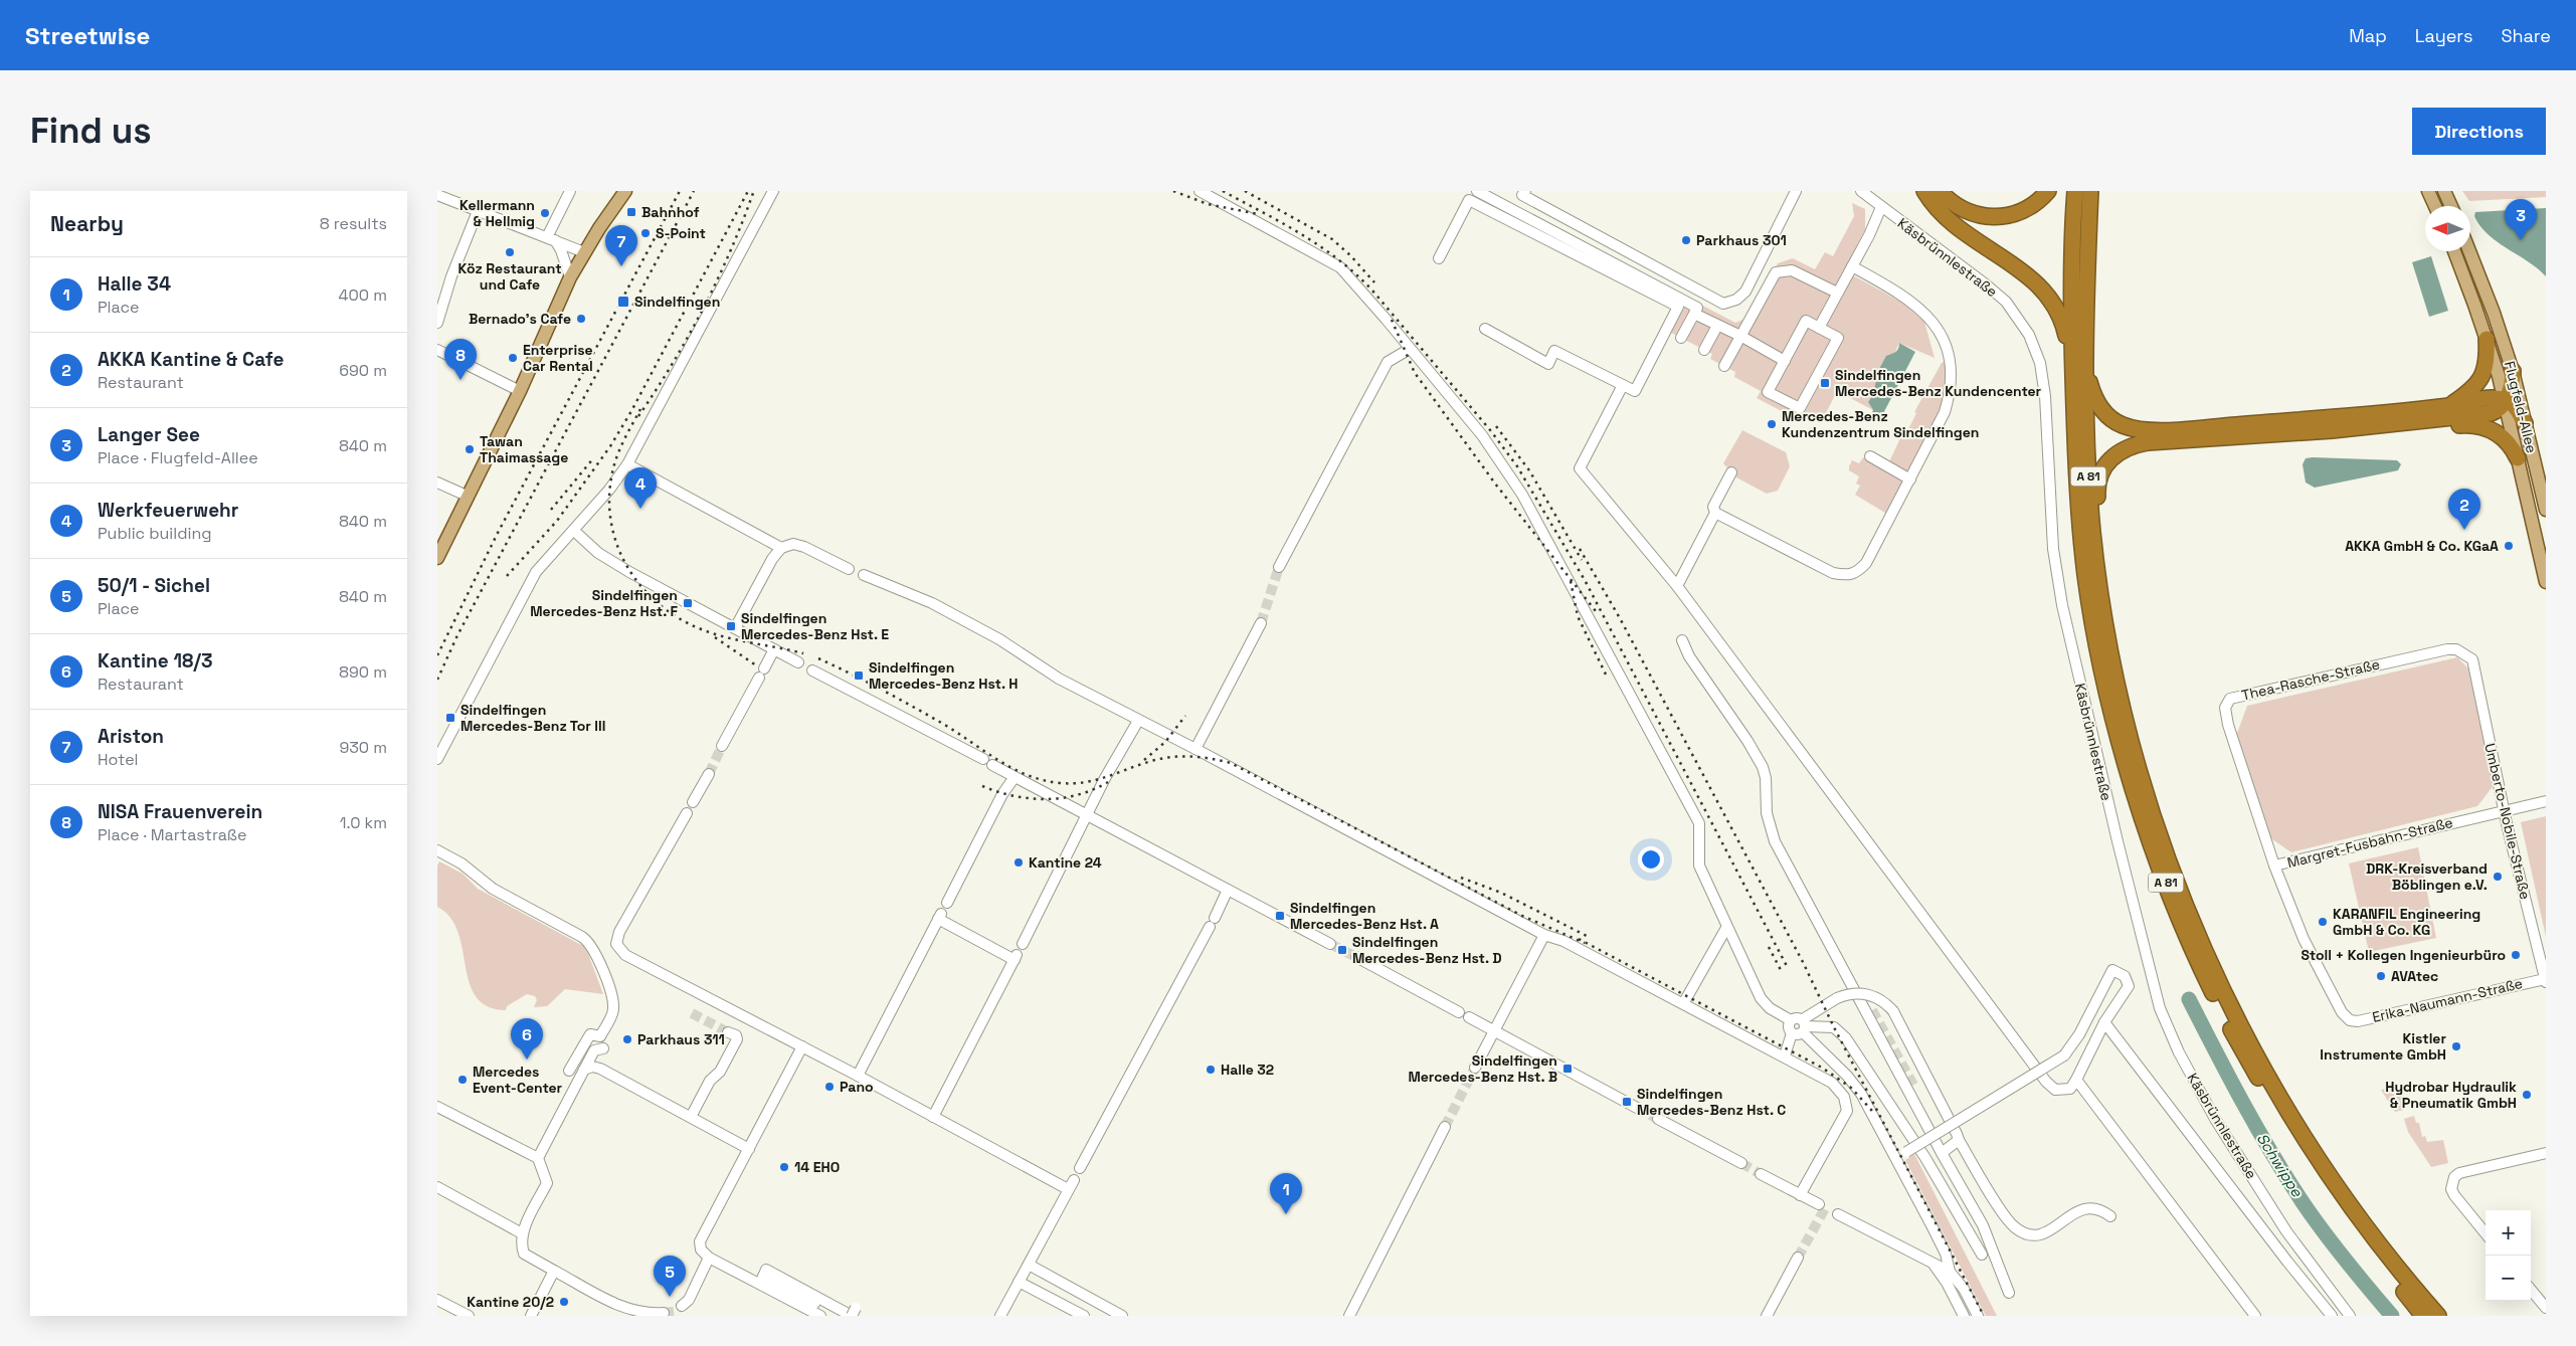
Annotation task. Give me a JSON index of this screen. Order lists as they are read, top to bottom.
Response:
{
  "streets": {
    "highway": ["A 81"],
    "main road": ["Flugfeld-Allee"],
    "street": [
      "Käsbrünnlestraße",
      "Thea-Rasche-Straße",
      "Umberto-Nobile-Straße",
      "Margret-Fusbahn-Straße",
      "Erika-Naumann-Straße"
    ]
  },
  "crossings": [
    ["Thea-Rasche-Straße", "Umberto-Nobile-Straße"],
    ["Thea-Rasche-Straße", "Margret-Fusbahn-Straße"],
    ["Umberto-Nobile-Straße", "Margret-Fusbahn-Straße"],
    ["Umberto-Nobile-Straße", "Erika-Naumann-Straße"],
    ["Margret-Fusbahn-Straße", "Erika-Naumann-Straße"]
  ],
  "water": ["Schwippe"],
  "places": {
    "transit": [
      "Bahnhof",
      "Sindelfingen",
      "Sindelfingen Mercedes-Benz Kundencenter",
      "Sindelfingen Mercedes-Benz Hst. F",
      "Sindelfingen Mercedes-Benz Hst. E",
      "Sindelfingen Mercedes-Benz Hst. H",
      "Sindelfingen Mercedes-Benz Tor III",
      "Sindelfingen Mercedes-Benz Hst. A",
      "Sindelfingen Mercedes-Benz Hst. D",
      "Sindelfingen Mercedes-Benz Hst. B",
      "Sindelfingen Mercedes-Benz Hst. C"
    ],
    "other": [
      "Kellermann & Hellmig",
      "S-Point",
      "Parkhaus 301",
      "Köz Restaurant und Cafe",
      "Bernado's Cafe",
      "Enterprise Car Rental",
      "Mercedes-Benz Kundenzentrum Sindelfingen",
      "Tawan Thaimassage",
      "AKKA GmbH & Co. KGaA",
      "Kantine 24",
      "DRK-Kreisverband Böblingen e.V.",
      "KARANFIL Engineering GmbH & Co. KG",
      "Stoll + Kollegen Ingenieurbüro",
      "AVAtec",
      "Parkhaus 311",
      "Kistler Instrumente GmbH",
      "Halle 32",
      "Mercedes Event-Center",
      "Pano",
      "Hydrobar Hydraulik & Pneumatik GmbH",
      "14 EHO",
      "Kantine 20/2"
    ]
  },
  "north": "left",
  "page": {
    "header": "Streetwise",
    "nav": ["Map", "Layers", "Share"],
    "buttons": "Directions",
    "title": "Find us",
    "heading": ["Nearby", "8 results"],
    "pins": [
      "3",
      "7",
      "8",
      "4",
      "2",
      "6",
      "1",
      "5"
    ],
    "list": [
      {
        "mark": "1",
        "name": "Halle 34",
        "note": "Place",
        "value": "400 m"
      },
      {
        "mark": "2",
        "name": "AKKA Kantine & Cafe",
        "note": "Restaurant",
        "value": "690 m"
      },
      {
        "mark": "3",
        "name": "Langer See",
        "note": "Place · Flugfeld-Allee",
        "value": "840 m"
      },
      {
        "mark": "4",
        "name": "Werkfeuerwehr",
        "note": "Public building",
        "value": "840 m"
      },
      {
        "mark": "5",
        "name": "50/1 - Sichel",
        "note": "Place",
        "value": "840 m"
      },
      {
        "mark": "6",
        "name": "Kantine 18/3",
        "note": "Restaurant",
        "value": "890 m"
      },
      {
        "mark": "7",
        "name": "Ariston",
        "note": "Hotel",
        "value": "930 m"
      },
      {
        "mark": "8",
        "name": "NISA Frauenverein",
        "note": "Place · Martastraße",
        "value": "1.0 km"
      }
    ],
    "map_buttons": ["+", "−"]
  }
}
